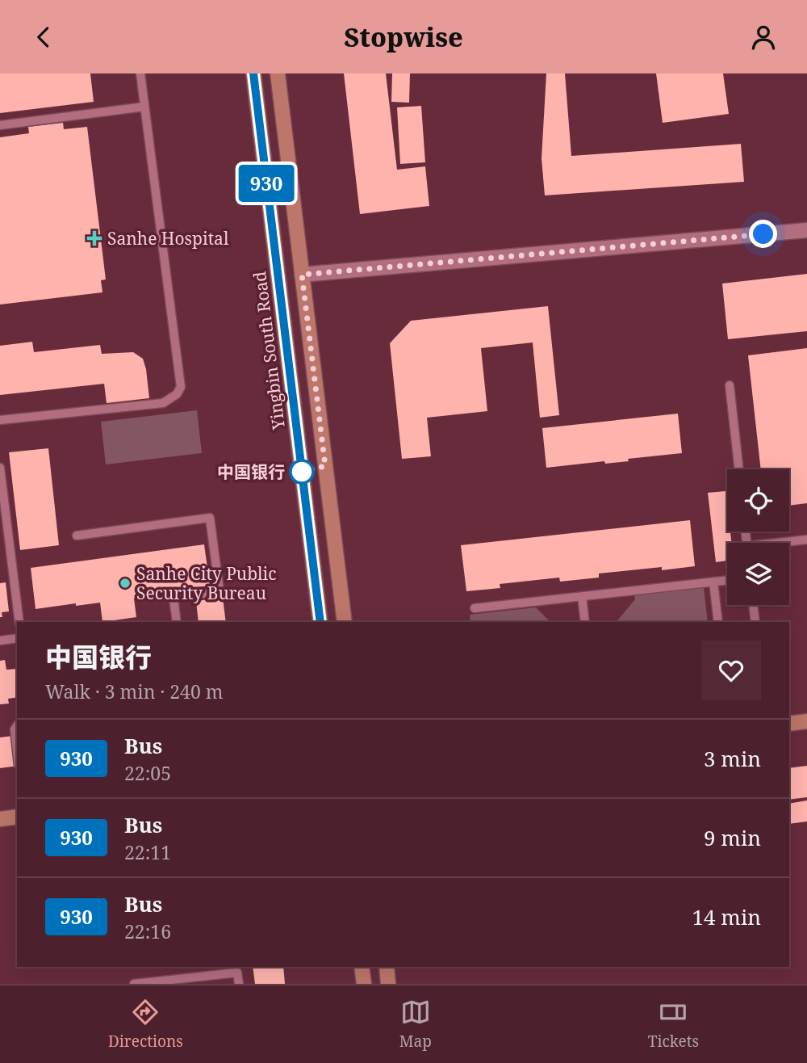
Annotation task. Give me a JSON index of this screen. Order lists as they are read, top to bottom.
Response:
{
  "streets": {
    "main road": ["Yingbin South Road"]
  },
  "places": {
    "health": ["Sanhe Hospital"],
    "other": ["中国银行", "Sanhe City Public Security Bureau"]
  },
  "lines": ["bus line 930"],
  "page": {
    "header": "Stopwise",
    "on_map": "930",
    "heading": ["中国银行", "Walk · 3 min · 240 m"],
    "list": [
      {
        "mark": "930",
        "name": "Bus",
        "note": "22:05",
        "value": "3 min"
      },
      {
        "mark": "930",
        "name": "Bus",
        "note": "22:11",
        "value": "9 min"
      },
      {
        "mark": "930",
        "name": "Bus",
        "note": "22:16",
        "value": "14 min"
      }
    ],
    "tabs": ["Directions", "Map", "Tickets"]
  }
}
